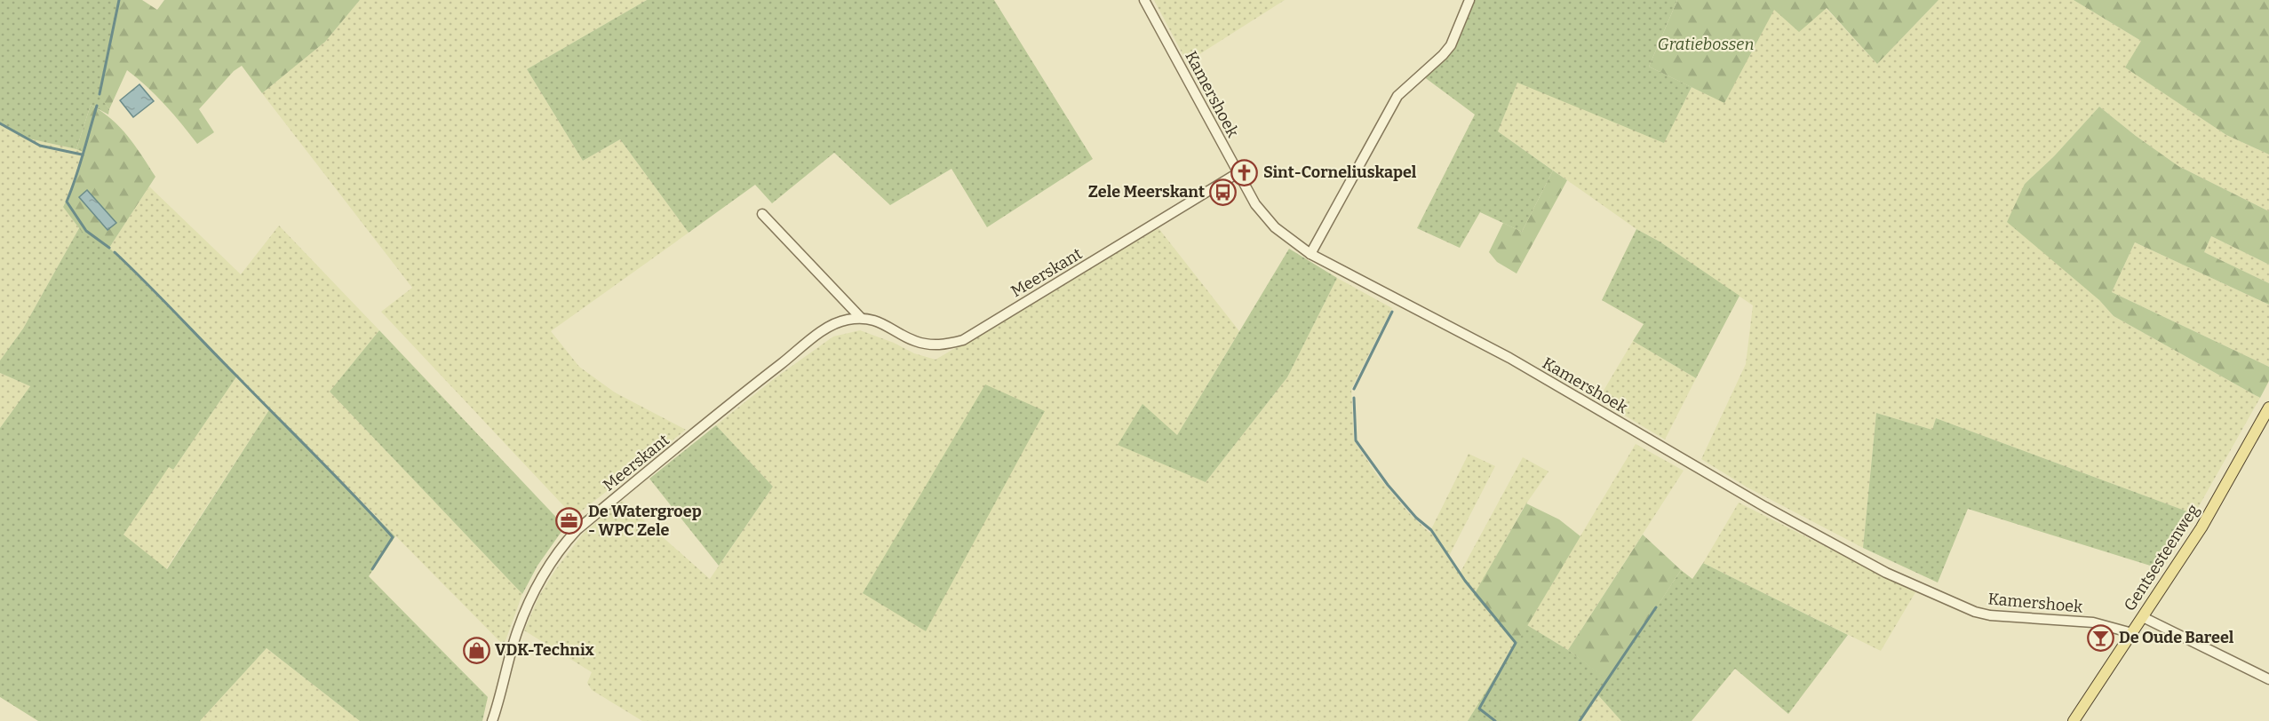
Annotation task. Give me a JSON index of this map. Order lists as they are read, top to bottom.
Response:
{
  "streets": {
    "main road": ["Gentsesteenweg"],
    "street": ["Kamershoek", "Meerskant"]
  },
  "crossings": [
    ["Kamershoek", "Meerskant"],
    ["Kamershoek", "Gentsesteenweg"]
  ],
  "parks": ["Gratiebossen"],
  "places": {
    "church": ["Sint-Corneliuskapel"],
    "bus stop": ["Zele Meerskant"],
    "office": ["De Watergroep - WPC Zele"],
    "bar": ["De Oude Bareel"],
    "shop": ["VDK-Technix"]
  }
}
